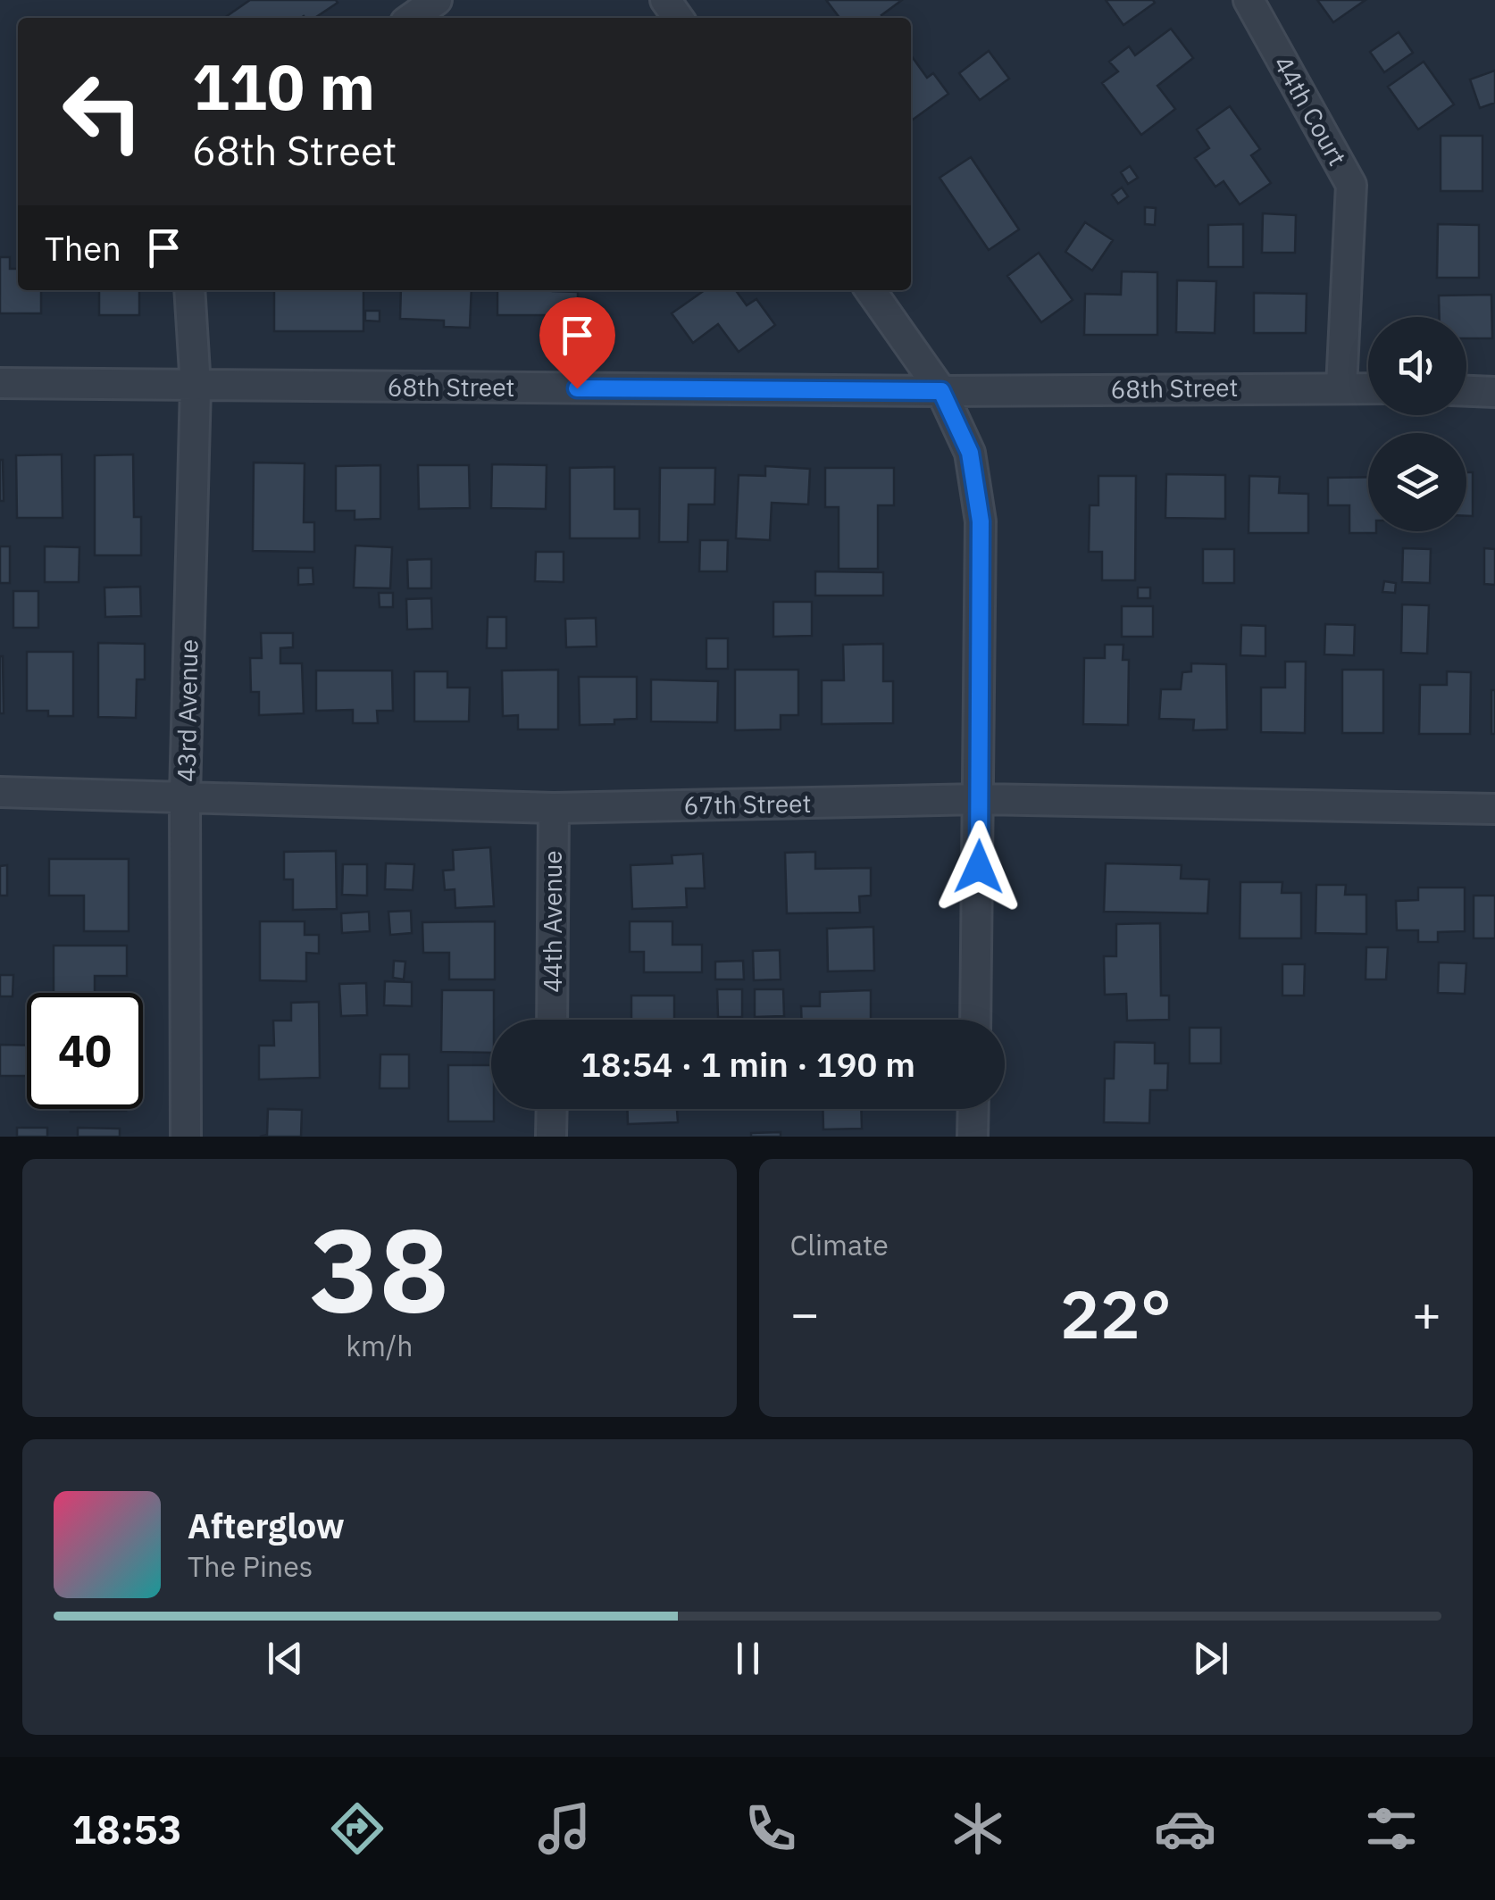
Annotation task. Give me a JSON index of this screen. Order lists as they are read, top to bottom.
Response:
{
  "streets": {
    "street": [
      "44th Court",
      "68th Street",
      "43rd Avenue",
      "67th Street",
      "44th Avenue"
    ]
  },
  "crossings": [
    ["44th Court", "68th Street"],
    ["68th Street", "43rd Avenue"],
    ["43rd Avenue", "67th Street"],
    ["67th Street", "44th Avenue"]
  ],
  "page": {
    "turn": ["110 m", "68th Street"],
    "then": "Then",
    "limit": "40",
    "trip": "18:54 · 1 min · 190 m",
    "tile": [
      ["38", "km/h"],
      "Climate"
    ],
    "heat": ["−", "22°", "+"],
    "song": ["Afterglow", "The Pines"],
    "tabs": "18:53"
  }
}
